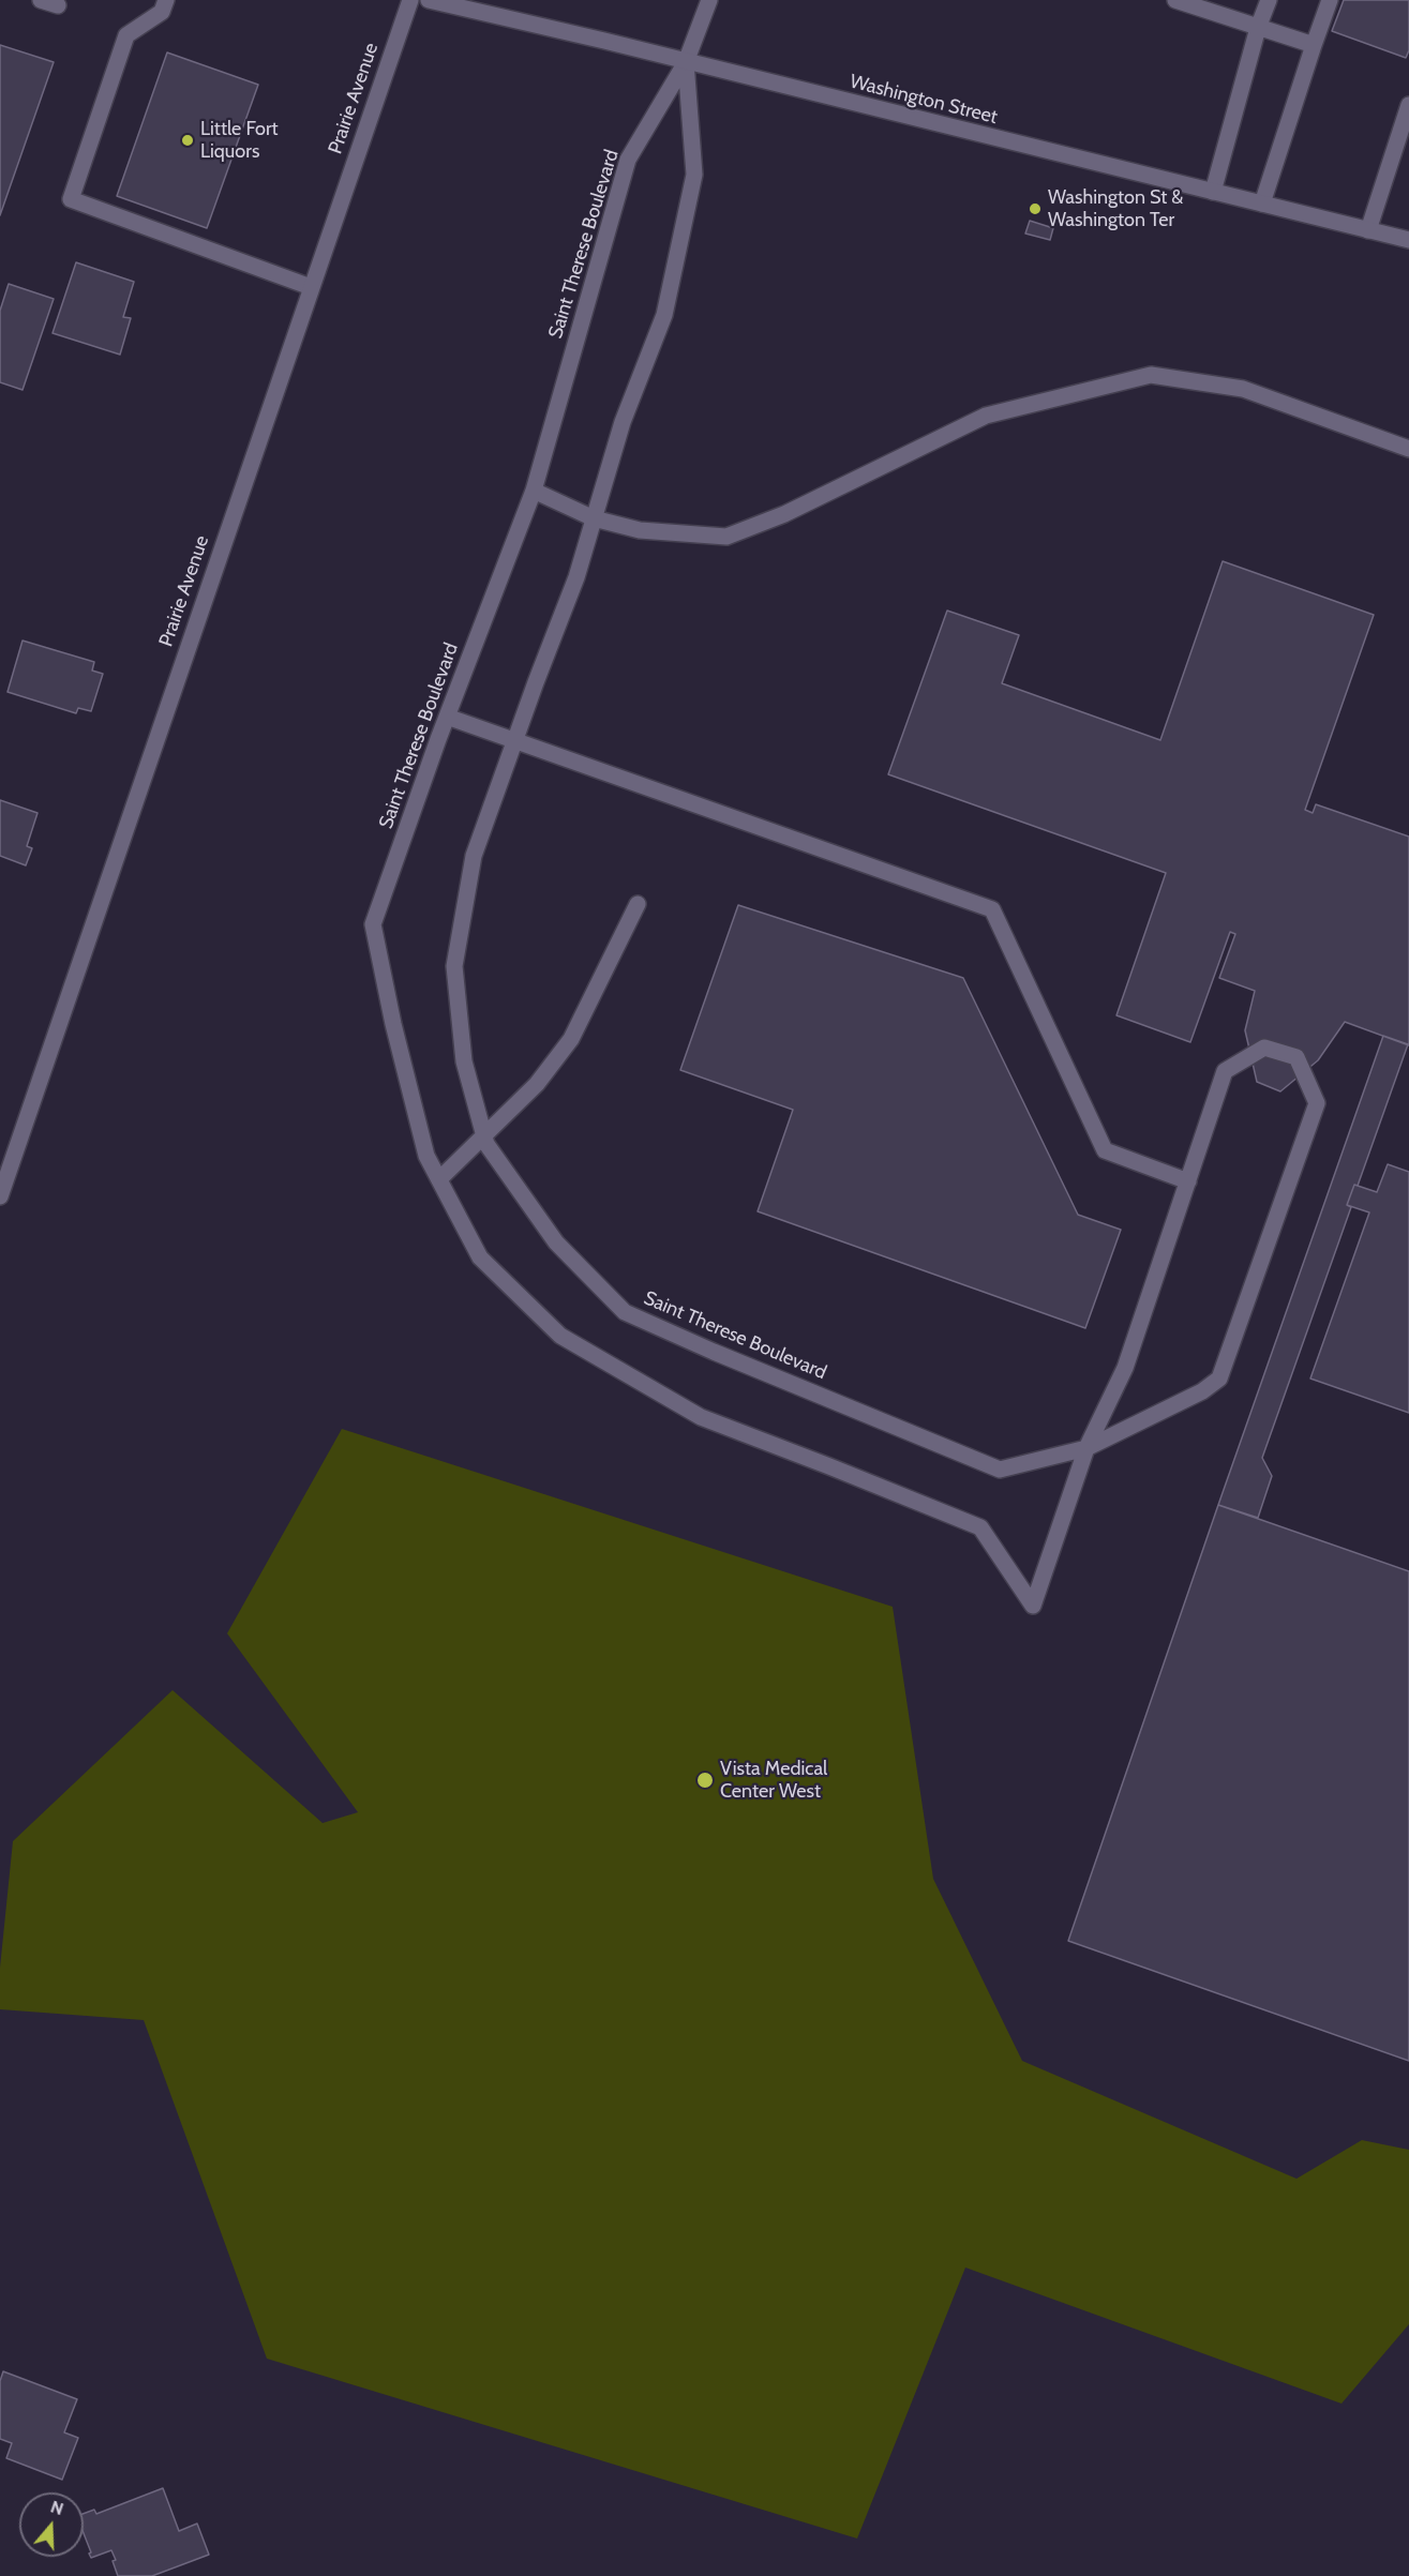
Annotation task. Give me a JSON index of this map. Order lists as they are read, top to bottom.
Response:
{
  "streets": {
    "street": ["Prairie Avenue", "Washington Street", "Saint Therese Boulevard"]
  },
  "crossings": [
    ["Washington Street", "Saint Therese Boulevard"]
  ],
  "places": ["Little Fort Liquors", "Washington St & Washington Ter", "Vista Medical Center West"],
  "north": "top"
}
